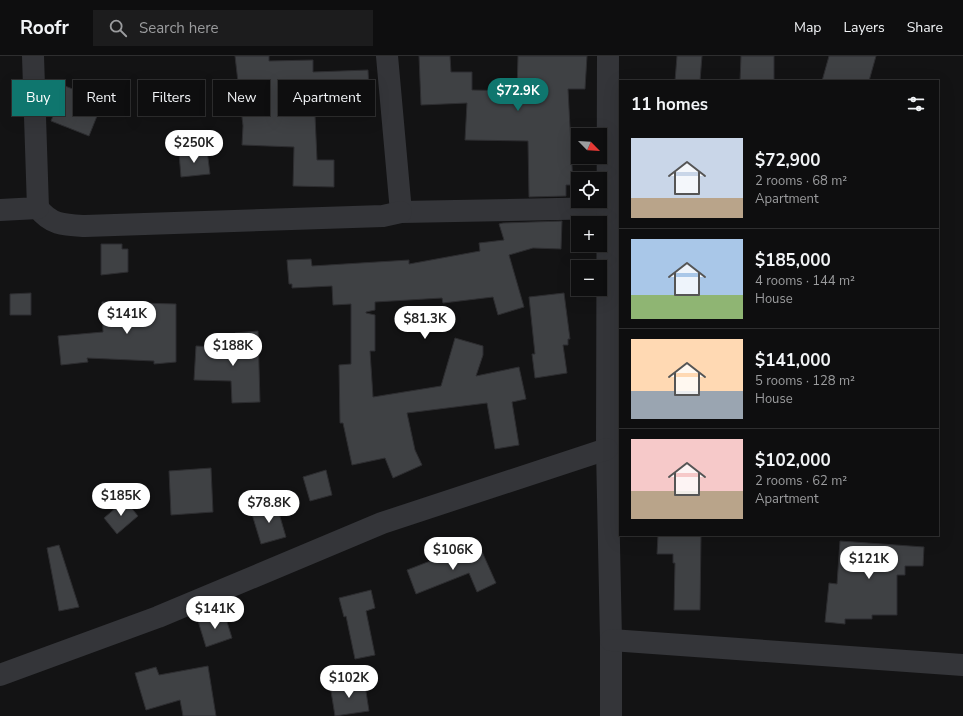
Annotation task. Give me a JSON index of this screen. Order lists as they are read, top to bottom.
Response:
{
  "north": "bottom right",
  "page": {
    "header": "Roofr",
    "search": "Search here",
    "nav": ["Map", "Layers", "Share"],
    "price": [
      "$72.9K",
      "$250K",
      "$141K",
      "$81.3K",
      "$188K",
      "$185K",
      "$78.8K",
      "$106K",
      "$121K",
      "$141K",
      "$102K"
    ],
    "chip": [
      "Buy",
      "Rent",
      "Filters",
      "New",
      "Apartment"
    ],
    "heading": "11 homes",
    "map_buttons": ["+", "−"],
    "list": [
      {
        "name": "$72,900",
        "note": "2 rooms · 68 m² · Apartment"
      },
      {
        "name": "$185,000",
        "note": "4 rooms · 144 m² · House"
      },
      {
        "name": "$141,000",
        "note": "5 rooms · 128 m² · House"
      },
      {
        "name": "$102,000",
        "note": "2 rooms · 62 m² · Apartment"
      }
    ]
  }
}
